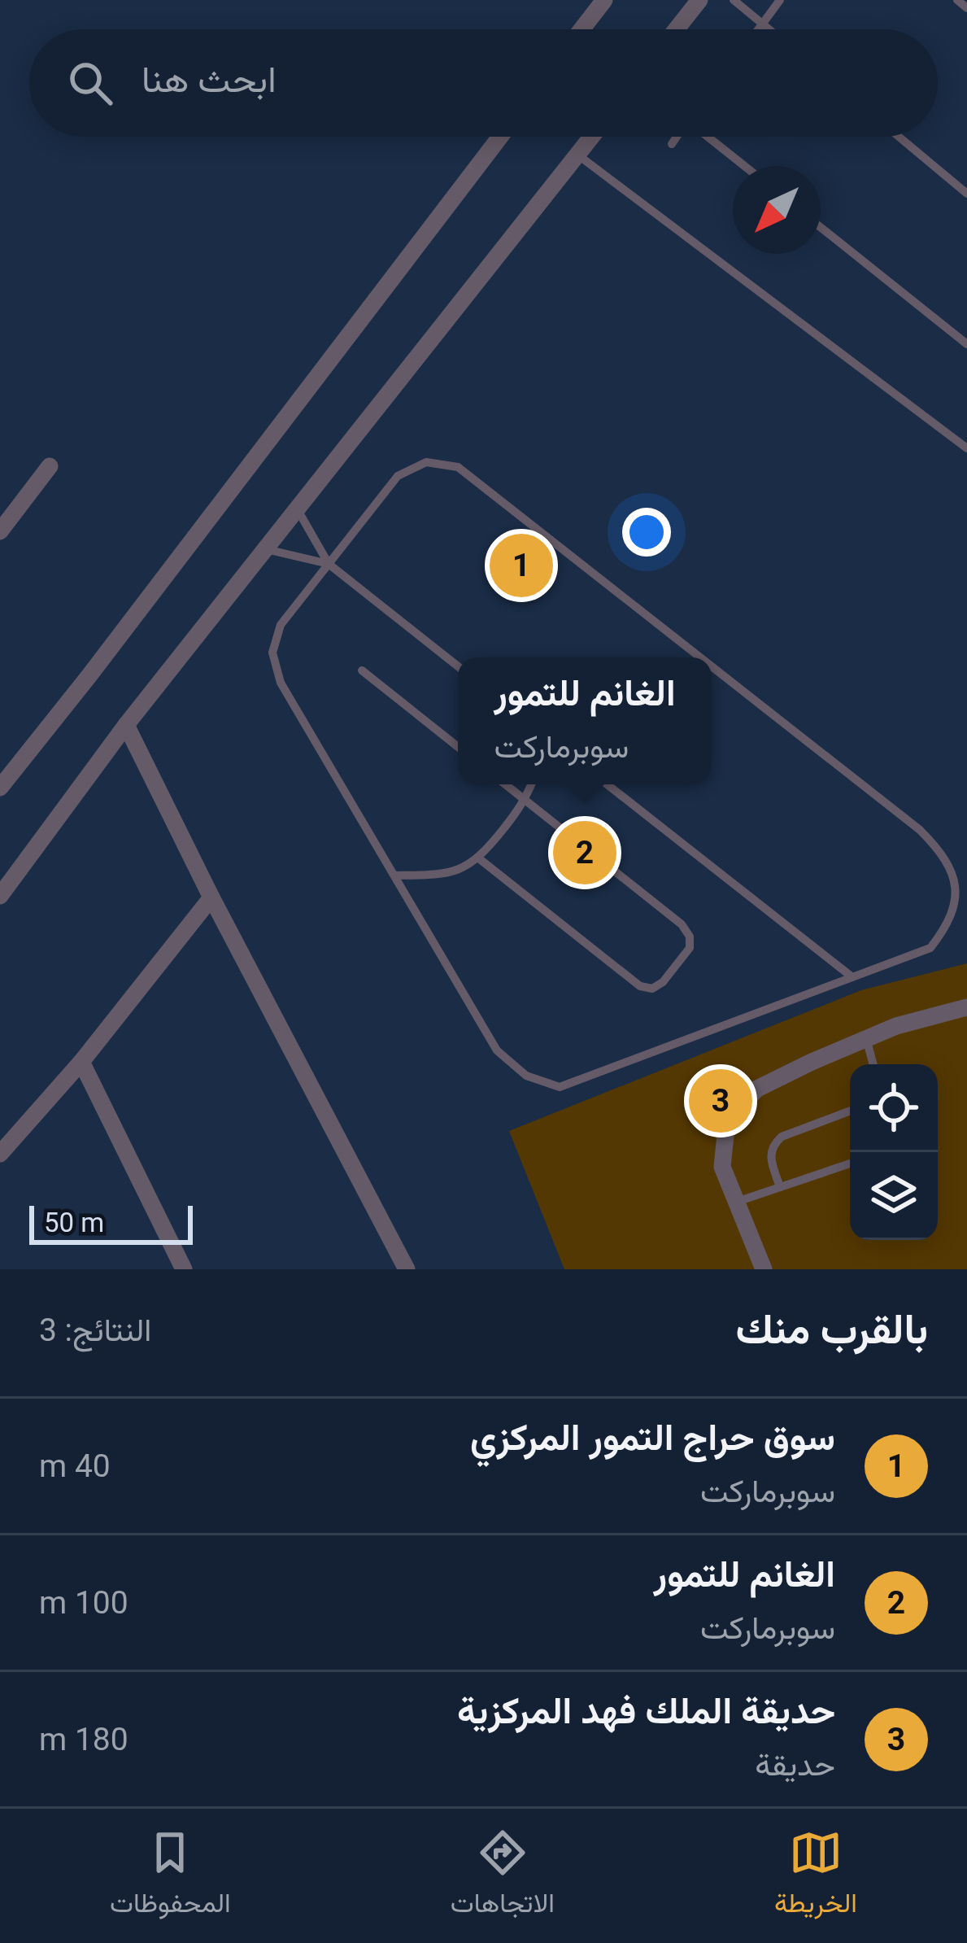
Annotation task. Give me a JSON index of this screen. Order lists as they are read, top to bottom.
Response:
{
  "scale_bar": "50 m",
  "north": "bottom left",
  "page": {
    "search": "ابحث هنا",
    "pins": ["1", "2", "3"],
    "popup": ["الغانم للتمور", "سوبرماركت"],
    "scale": "50 m",
    "heading": ["بالقرب منك", "النتائج: 3"],
    "list": [
      {
        "mark": "1",
        "name": "سوق حراج التمور المركزي",
        "note": "سوبرماركت",
        "value": "40 m"
      },
      {
        "mark": "2",
        "name": "الغانم للتمور",
        "note": "سوبرماركت",
        "value": "100 m"
      },
      {
        "mark": "3",
        "name": "حدیقة الملك فهد المركزية",
        "note": "حديقة",
        "value": "180 m"
      }
    ],
    "nav": ["الخريطة", "الاتجاهات", "المحفوظات"]
  }
}
